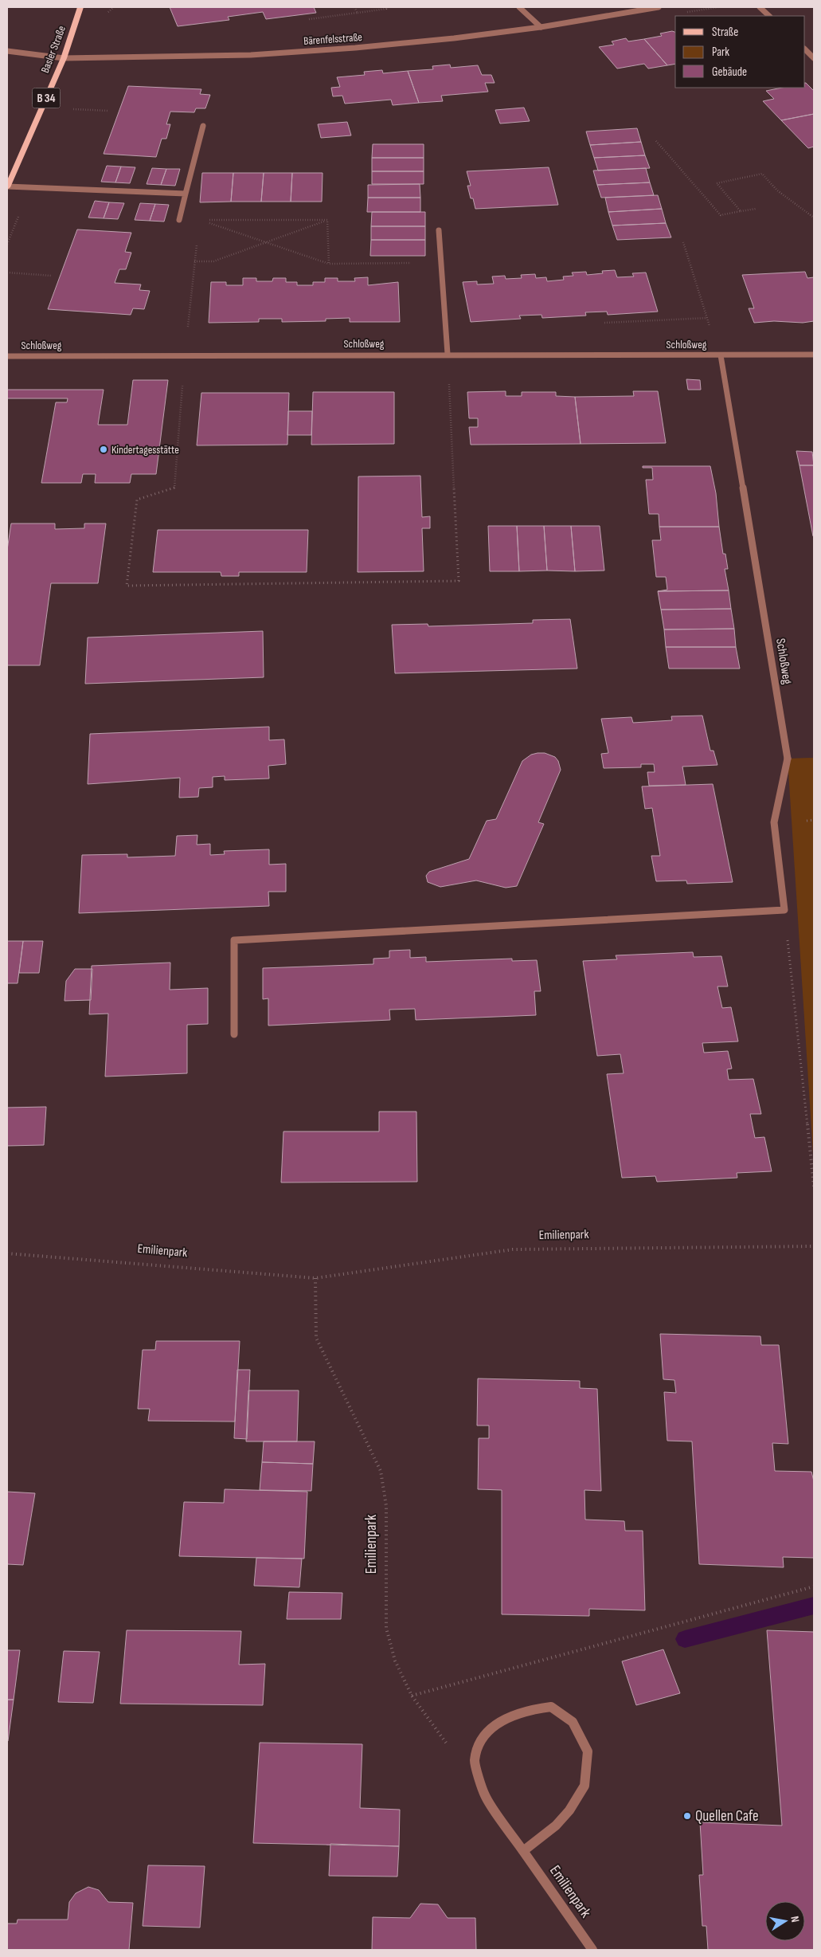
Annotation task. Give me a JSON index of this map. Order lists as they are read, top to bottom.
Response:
{
  "streets": {
    "main road": ["Basler Straße", "B 34"],
    "street": ["Bärenfelsstraße", "Schloßweg", "Emilienpark"]
  },
  "crossings": [
    ["Bärenfelsstraße", "Basler Straße"]
  ],
  "places": ["Kindertagesstätte", "Quellen Cafe"],
  "legend": ["Straße", "Park", "Gebäude"],
  "north": "right"
}
